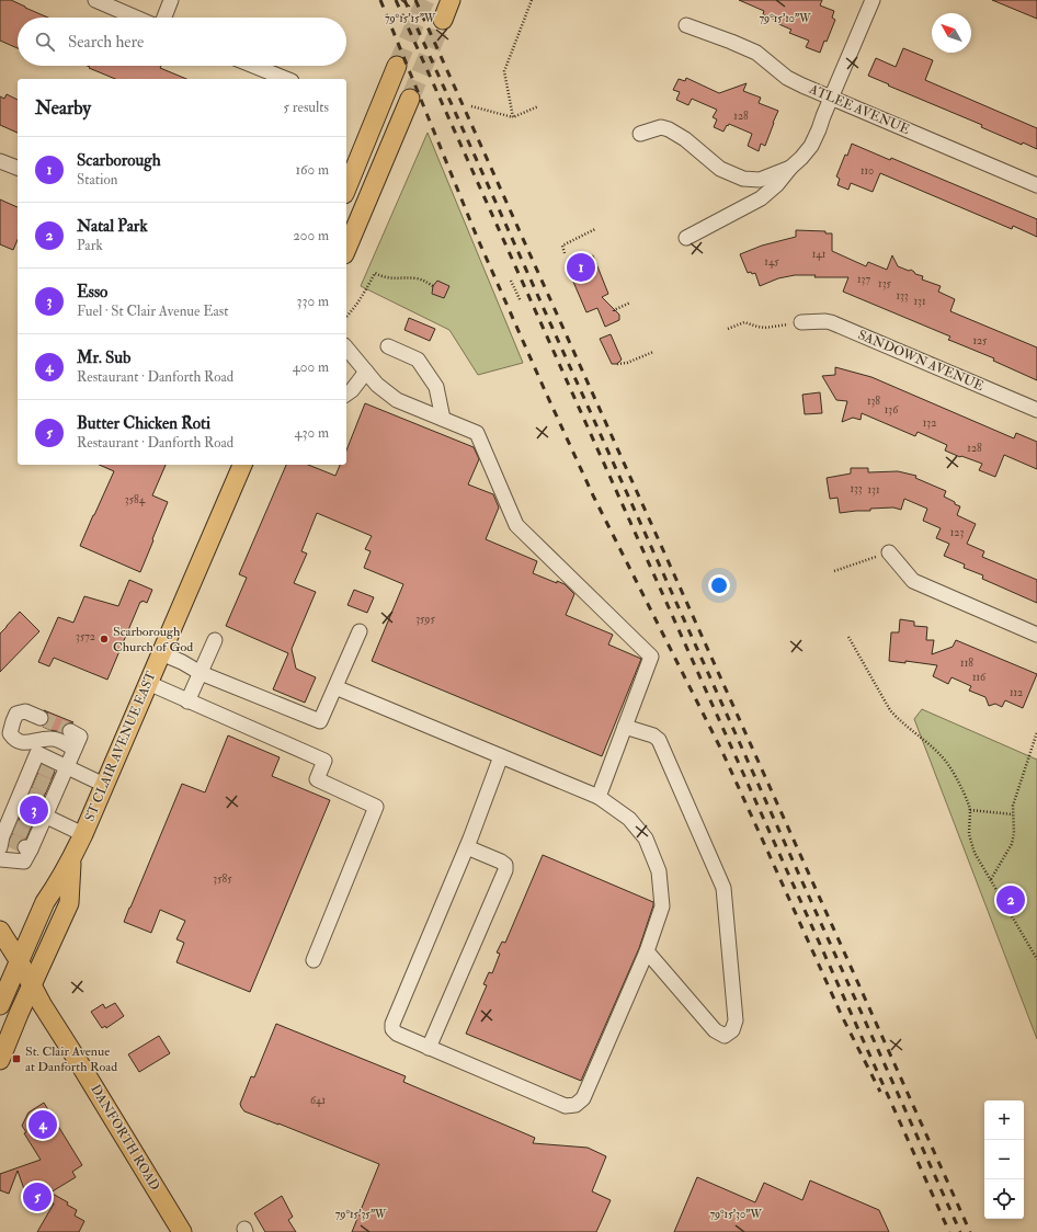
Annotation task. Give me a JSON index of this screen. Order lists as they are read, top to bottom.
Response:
{
  "streets": {
    "main road": ["ST CLAIR AVENUE EAST", "DANFORTH ROAD"],
    "street": ["ATLEE AVENUE", "SANDOWN AVENUE"]
  },
  "crossings": [
    ["ST CLAIR AVENUE EAST", "DANFORTH ROAD"]
  ],
  "places": {
    "other": ["Scarborough Church of God"],
    "transit": ["St. Clair Avenue at Danforth Road"]
  },
  "house_numbers": [
    "128",
    "110",
    "141",
    "145",
    "137",
    "135",
    "133",
    "131",
    "125",
    "138",
    "136",
    "132",
    "128",
    "133",
    "131",
    "3584",
    "123",
    "3595",
    "3572",
    "118",
    "116",
    "112",
    "3585",
    "641"
  ],
  "north": "top left",
  "page": {
    "search": "Search here",
    "heading": ["Nearby", "5 results"],
    "list": [
      {
        "mark": "1",
        "name": "Scarborough",
        "note": "Station",
        "value": "160 m"
      },
      {
        "mark": "2",
        "name": "Natal Park",
        "note": "Park",
        "value": "200 m"
      },
      {
        "mark": "3",
        "name": "Esso",
        "note": "Fuel · St Clair Avenue East",
        "value": "330 m"
      },
      {
        "mark": "4",
        "name": "Mr. Sub",
        "note": "Restaurant · Danforth Road",
        "value": "400 m"
      },
      {
        "mark": "5",
        "name": "Butter Chicken Roti",
        "note": "Restaurant · Danforth Road",
        "value": "430 m"
      }
    ],
    "pins": [
      "1",
      "3",
      "2",
      "4",
      "5"
    ],
    "map_buttons": ["+", "−"]
  },
  "coordinates": [
    "79°15'15\"W",
    "79°15'10\"W",
    "79°15'35\"W",
    "79°15'30\"W"
  ]
}
